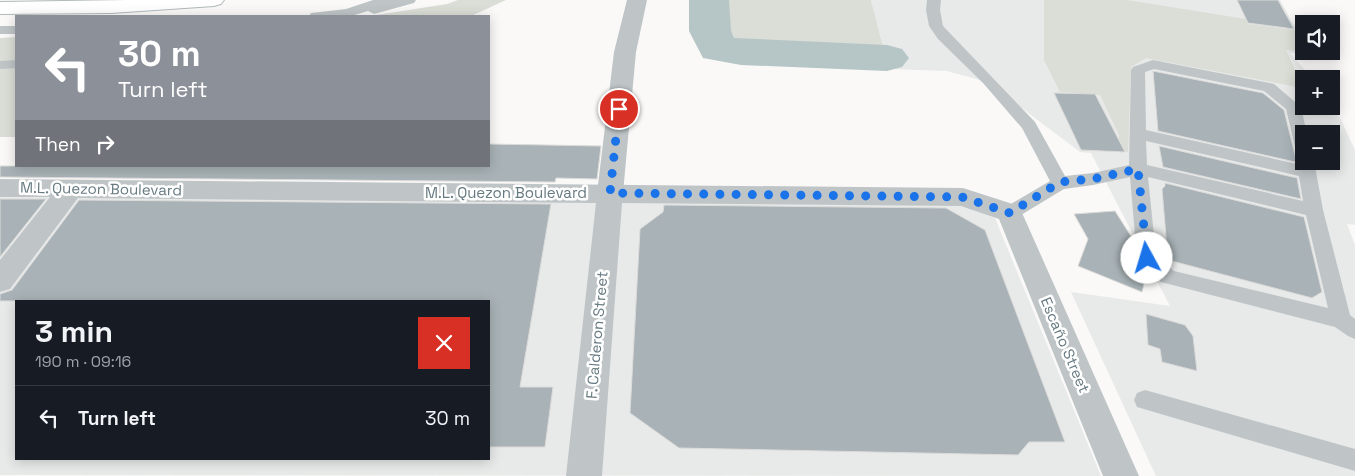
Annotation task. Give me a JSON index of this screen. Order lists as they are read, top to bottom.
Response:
{
  "streets": {
    "street": ["M.L. Quezon Boulevard", "F. Calderon Street", "Escaño Street"]
  },
  "crossings": [
    ["M.L. Quezon Boulevard", "F. Calderon Street"],
    ["M.L. Quezon Boulevard", "Escaño Street"]
  ],
  "page": {
    "map_buttons": ["+", "−"],
    "turn": ["30 m", "Turn left"],
    "then": "Then",
    "heading": ["3 min", "190 m · 09:16"],
    "list": [
      {
        "name": "Turn left",
        "value": "30 m"
      }
    ]
  }
}
